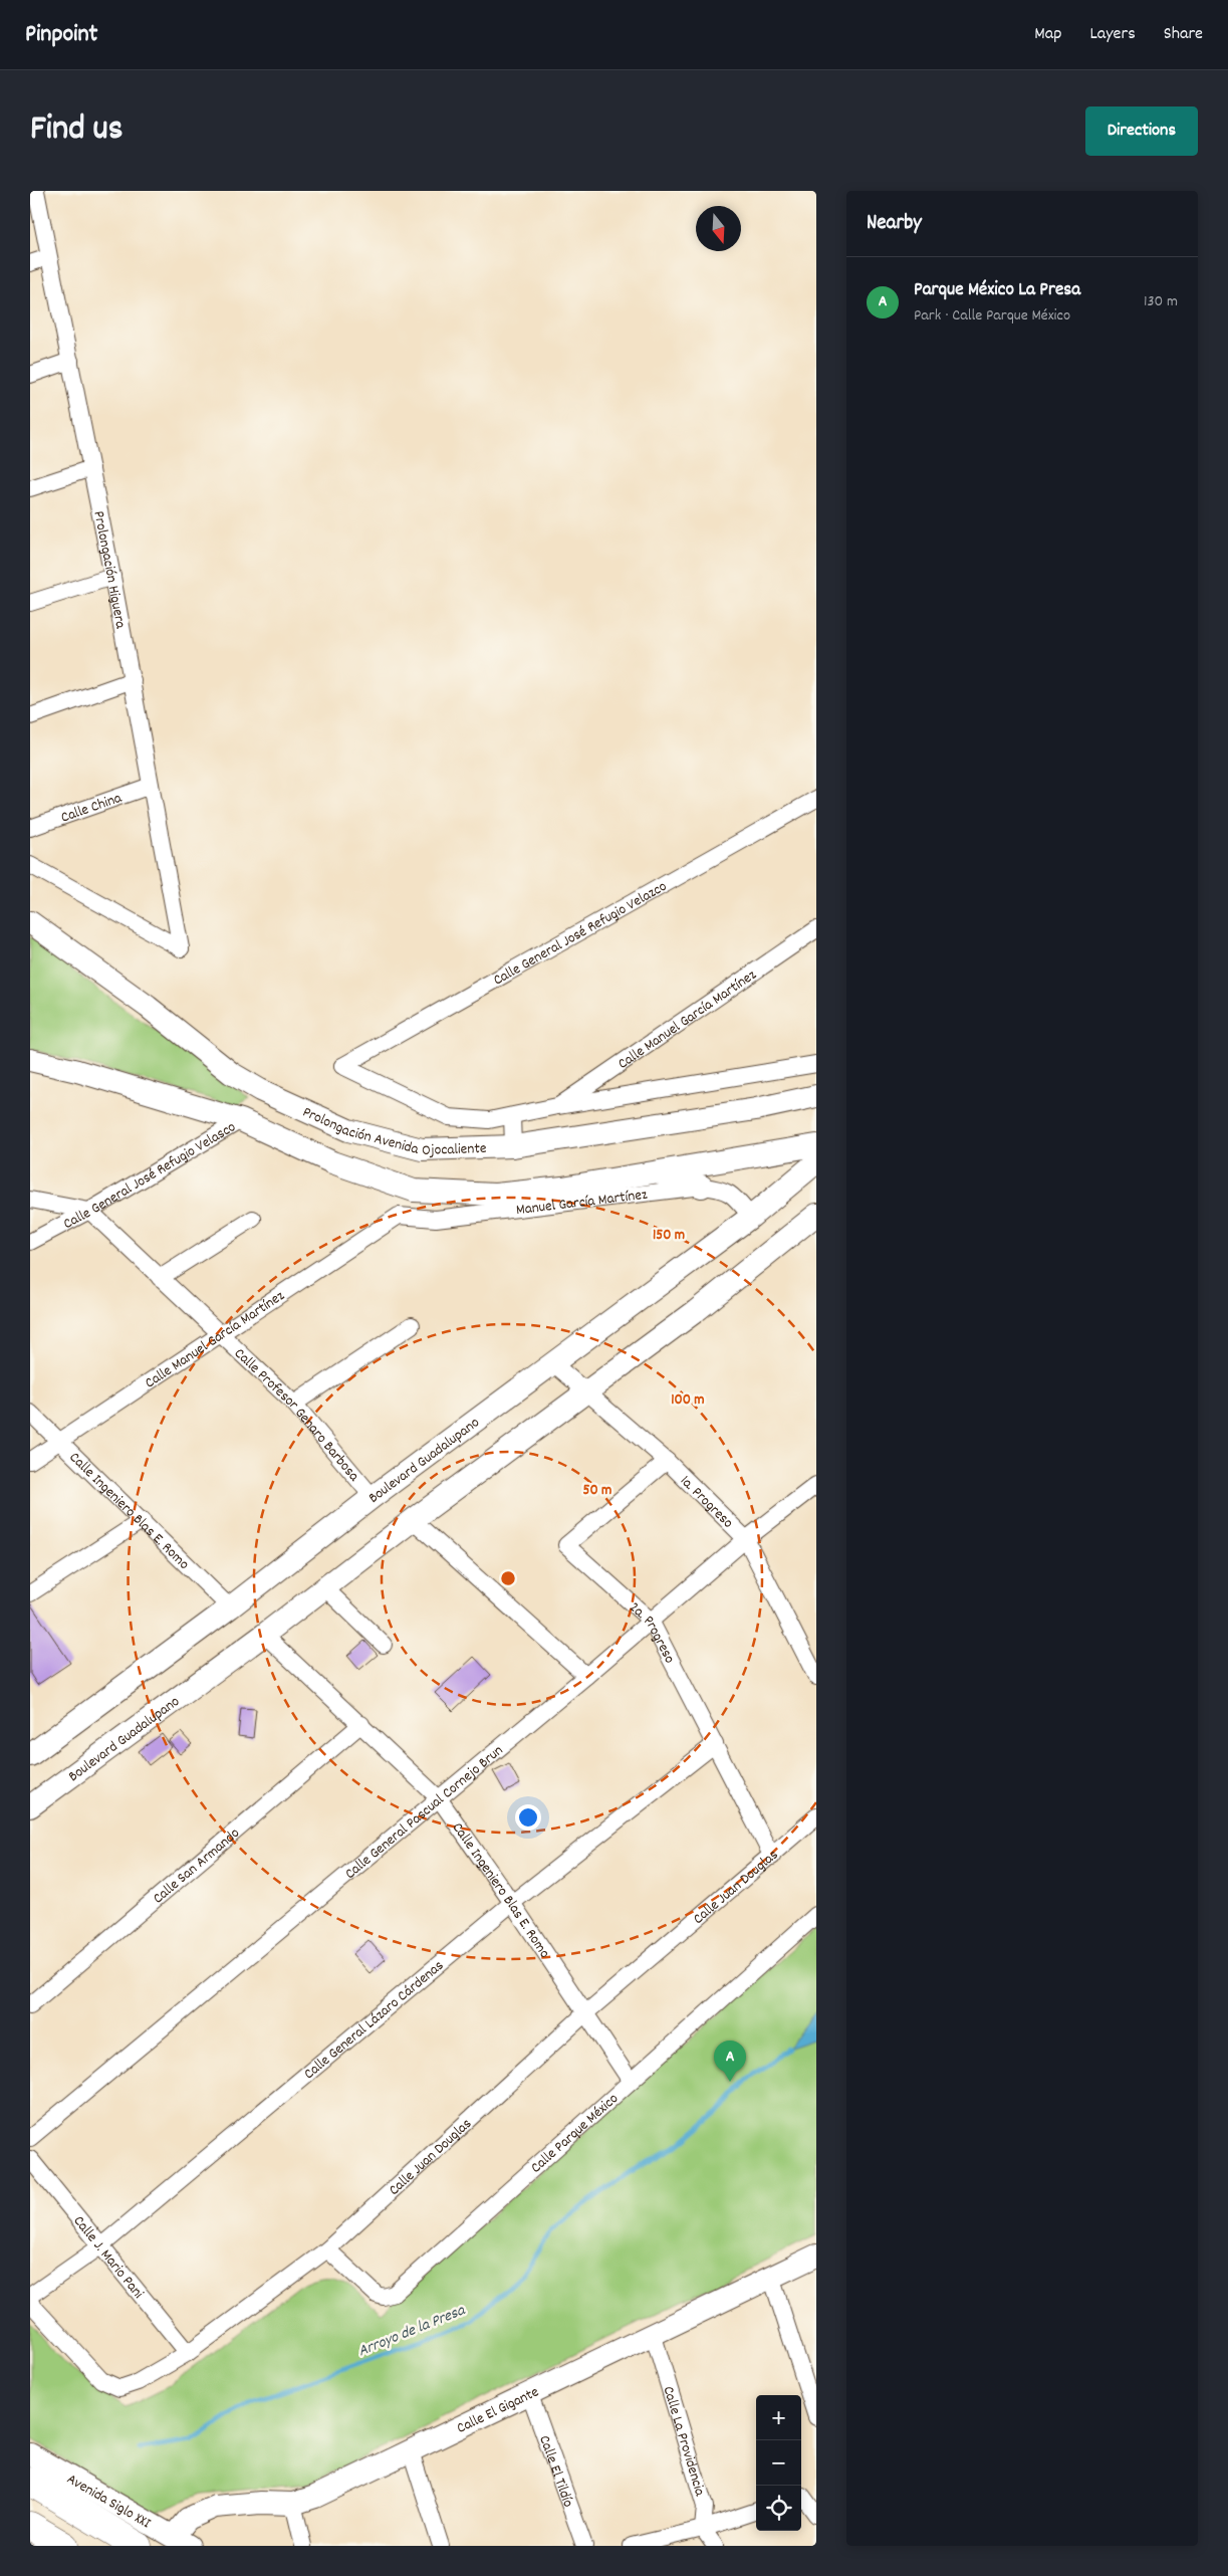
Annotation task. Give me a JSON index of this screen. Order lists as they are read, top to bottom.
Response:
{
  "streets": {
    "highway": ["Avenida Siglo XXI"],
    "main road": ["Prolongación Avenida Ojocaliente", "Boulevard Guadalupano", "Calle El Gigante"],
    "street": [
      "Prolongación Higuera",
      "Calle China",
      "Calle General José Refugio Velazco",
      "Calle Manuel García Martínez",
      "Calle General José Refugio Velasco",
      "Manuel García Martínez",
      "Calle Profesor Genaro Barbosa",
      "1a. Progreso",
      "Calle Ingeniero Blas E. Romo",
      "2a. Progreso",
      "Calle General Pascual Cornejo Brun",
      "Calle San Armando",
      "Calle Juan Douglas",
      "Calle General Lázaro Cárdenas",
      "Calle Parque México",
      "Calle J. Mario Pani",
      "Calle La Providencia",
      "Calle El Tildío"
    ]
  },
  "crossings": [
    ["Prolongación Higuera", "Calle China"],
    ["Calle General José Refugio Velazco", "Prolongación Avenida Ojocaliente"],
    ["Calle Manuel García Martínez", "Prolongación Avenida Ojocaliente"],
    ["Calle Manuel García Martínez", "Manuel García Martínez"],
    ["Calle Manuel García Martínez", "Calle Profesor Genaro Barbosa"],
    ["Calle Manuel García Martínez", "Calle Ingeniero Blas E. Romo"],
    ["Calle General José Refugio Velasco", "Calle Profesor Genaro Barbosa"],
    ["Manuel García Martínez", "Boulevard Guadalupano"],
    ["Calle Profesor Genaro Barbosa", "Boulevard Guadalupano"],
    ["Boulevard Guadalupano", "1a. Progreso"],
    ["Boulevard Guadalupano", "Calle Ingeniero Blas E. Romo"],
    ["1a. Progreso", "2a. Progreso"],
    ["1a. Progreso", "Calle General Pascual Cornejo Brun"],
    ["Calle Ingeniero Blas E. Romo", "Calle General Pascual Cornejo Brun"],
    ["Calle Ingeniero Blas E. Romo", "Calle San Armando"],
    ["Calle Ingeniero Blas E. Romo", "Calle Juan Douglas"],
    ["Calle Ingeniero Blas E. Romo", "Calle General Lázaro Cárdenas"],
    ["Calle Ingeniero Blas E. Romo", "Calle Parque México"],
    ["2a. Progreso", "Calle General Pascual Cornejo Brun"],
    ["2a. Progreso", "Calle Juan Douglas"],
    ["2a. Progreso", "Calle General Lázaro Cárdenas"],
    ["Calle Juan Douglas", "Calle Parque México"],
    ["Calle Juan Douglas", "Calle J. Mario Pani"],
    ["Calle General Lázaro Cárdenas", "Calle J. Mario Pani"],
    ["Calle El Gigante", "Calle La Providencia"],
    ["Calle El Gigante", "Calle El Tildío"],
    ["Calle El Gigante", "Avenida Siglo XXI"]
  ],
  "water": ["Arroyo de la Presa"],
  "north": "bottom",
  "page": {
    "header": "Pinpoint",
    "nav": ["Map", "Layers", "Share"],
    "title": "Find us",
    "buttons": "Directions",
    "heading": "Nearby",
    "list": [
      {
        "mark": "A",
        "name": "Parque México La Presa",
        "note": "Park · Calle Parque México",
        "value": "130 m"
      }
    ],
    "pins": "A",
    "map_buttons": ["+", "−"]
  },
  "rings": ["150 m", "100 m", "50 m"]
}
